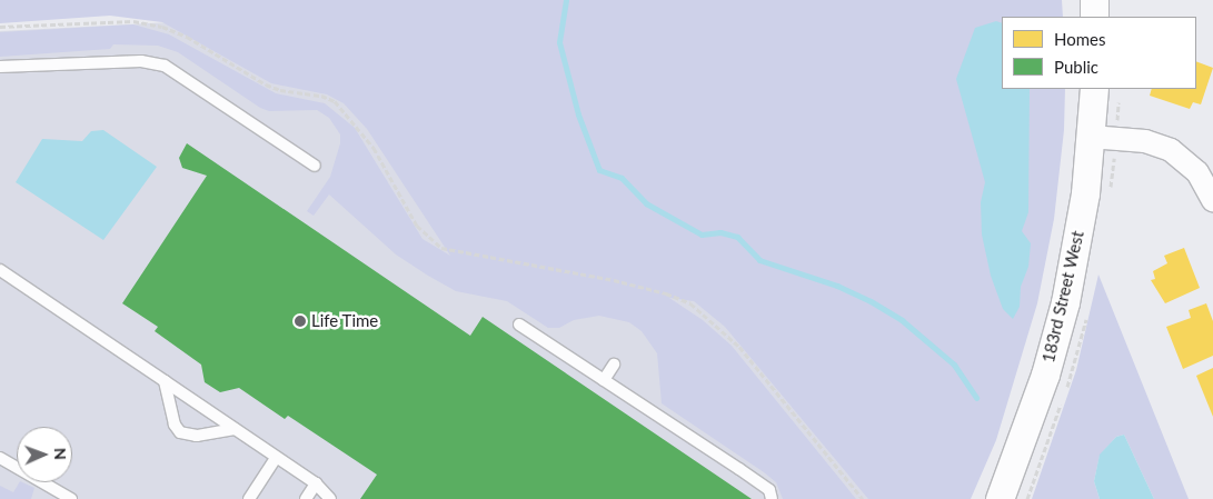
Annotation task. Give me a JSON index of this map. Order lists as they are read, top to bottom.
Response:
{
  "streets": {
    "street": ["183rd Street West"]
  },
  "places": ["Life Time"],
  "legend": ["Homes", "Public"],
  "north": "right"
}
